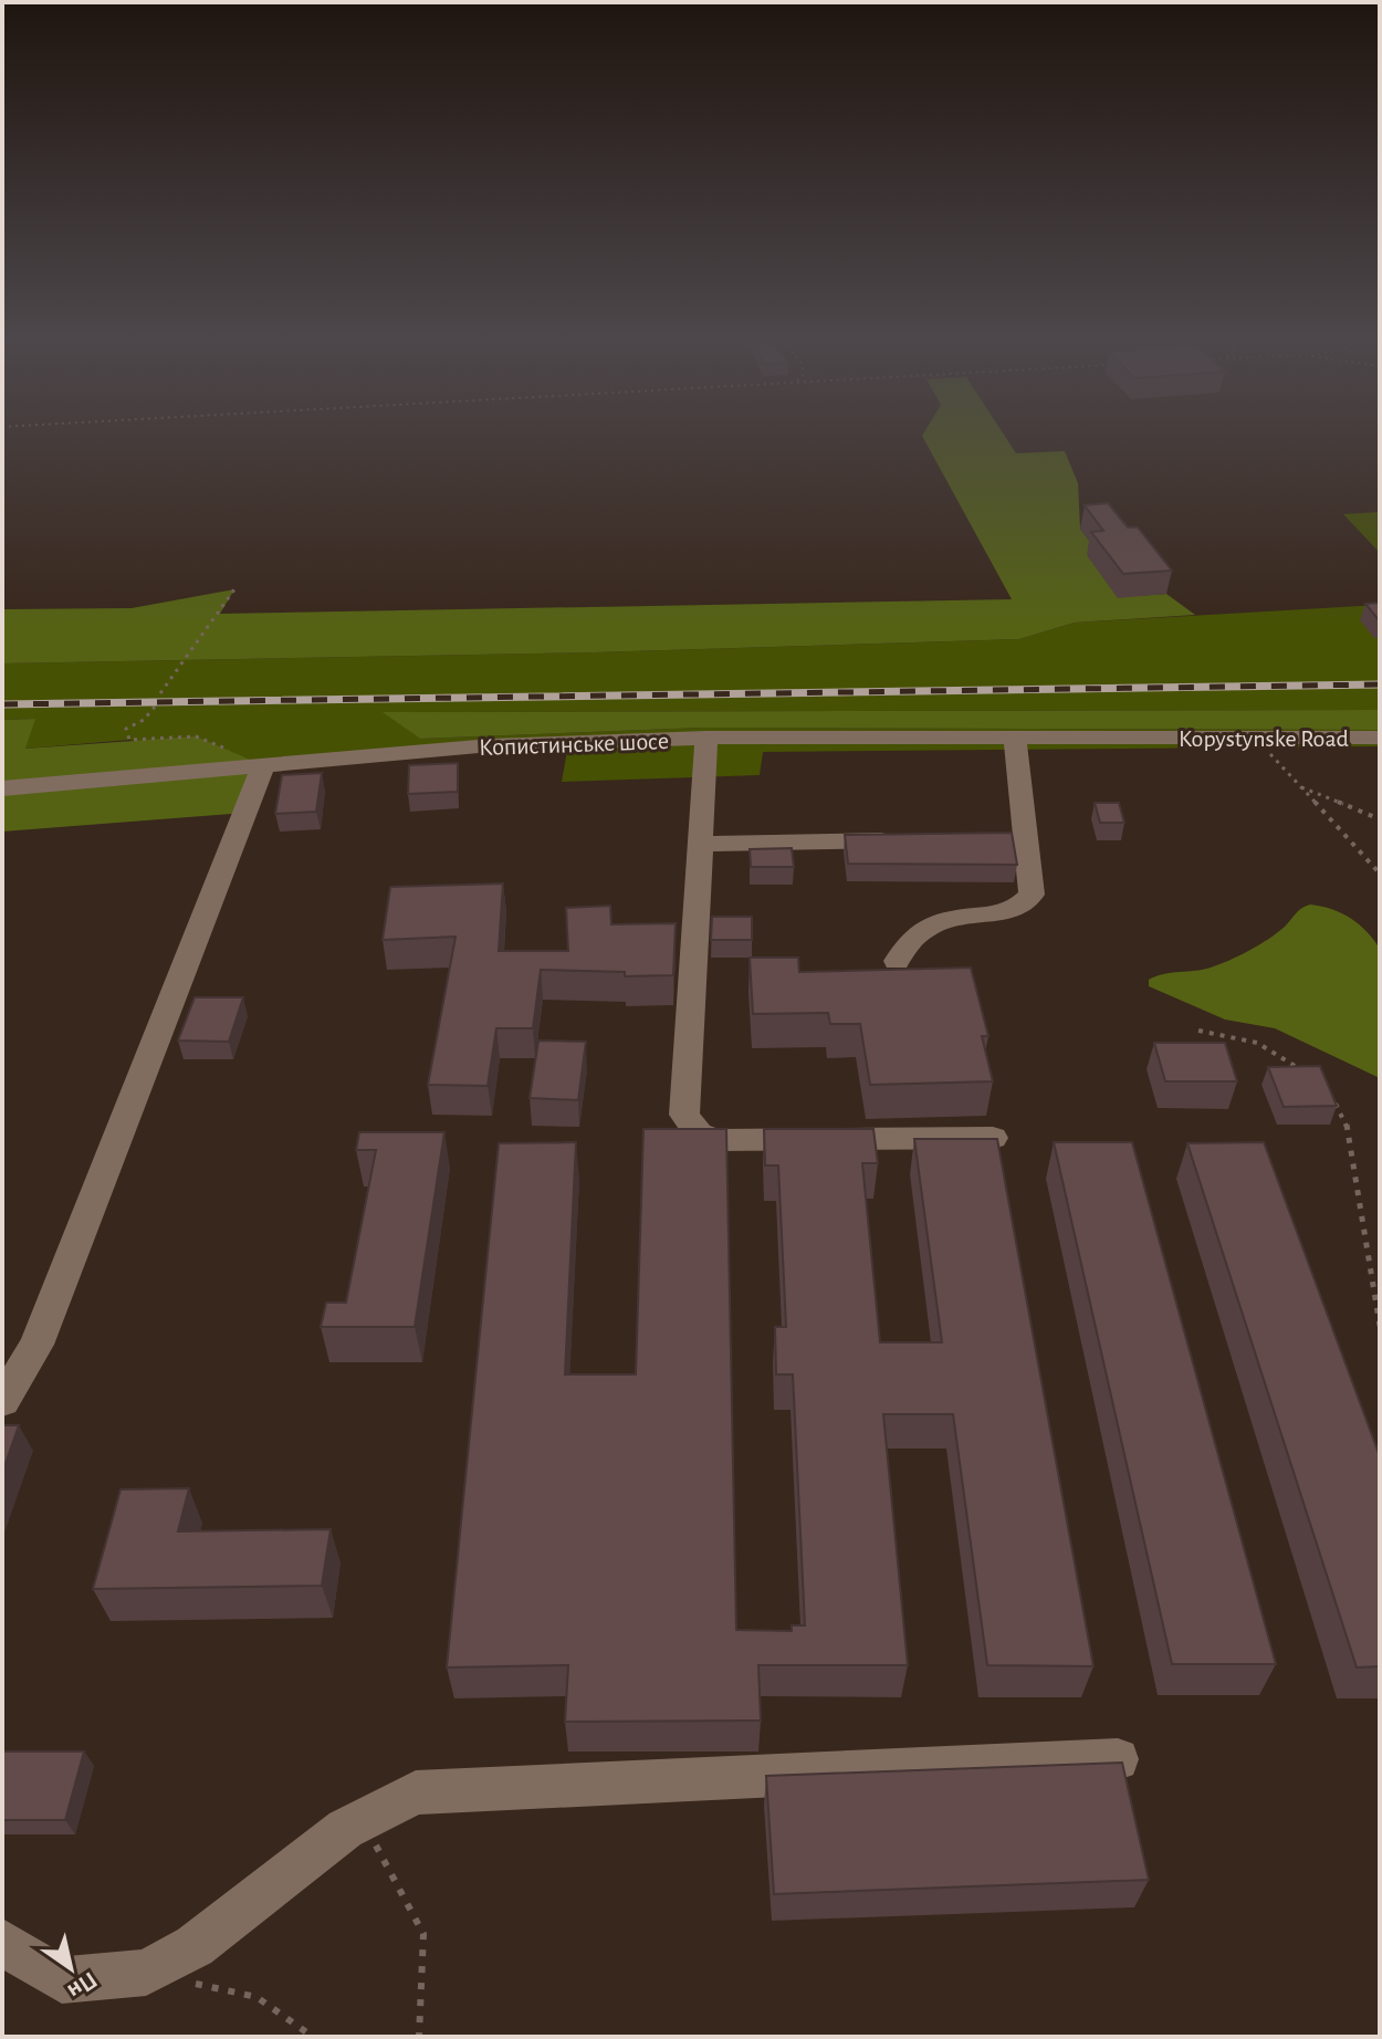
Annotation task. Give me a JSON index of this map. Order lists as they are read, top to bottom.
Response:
{
  "streets": {
    "street": ["Kopystynske Road", "Копистинське шосе"]
  },
  "crossings": [
    ["Kopystynske Road", "Копистинське шосе"]
  ],
  "north": "bottom right"
}
